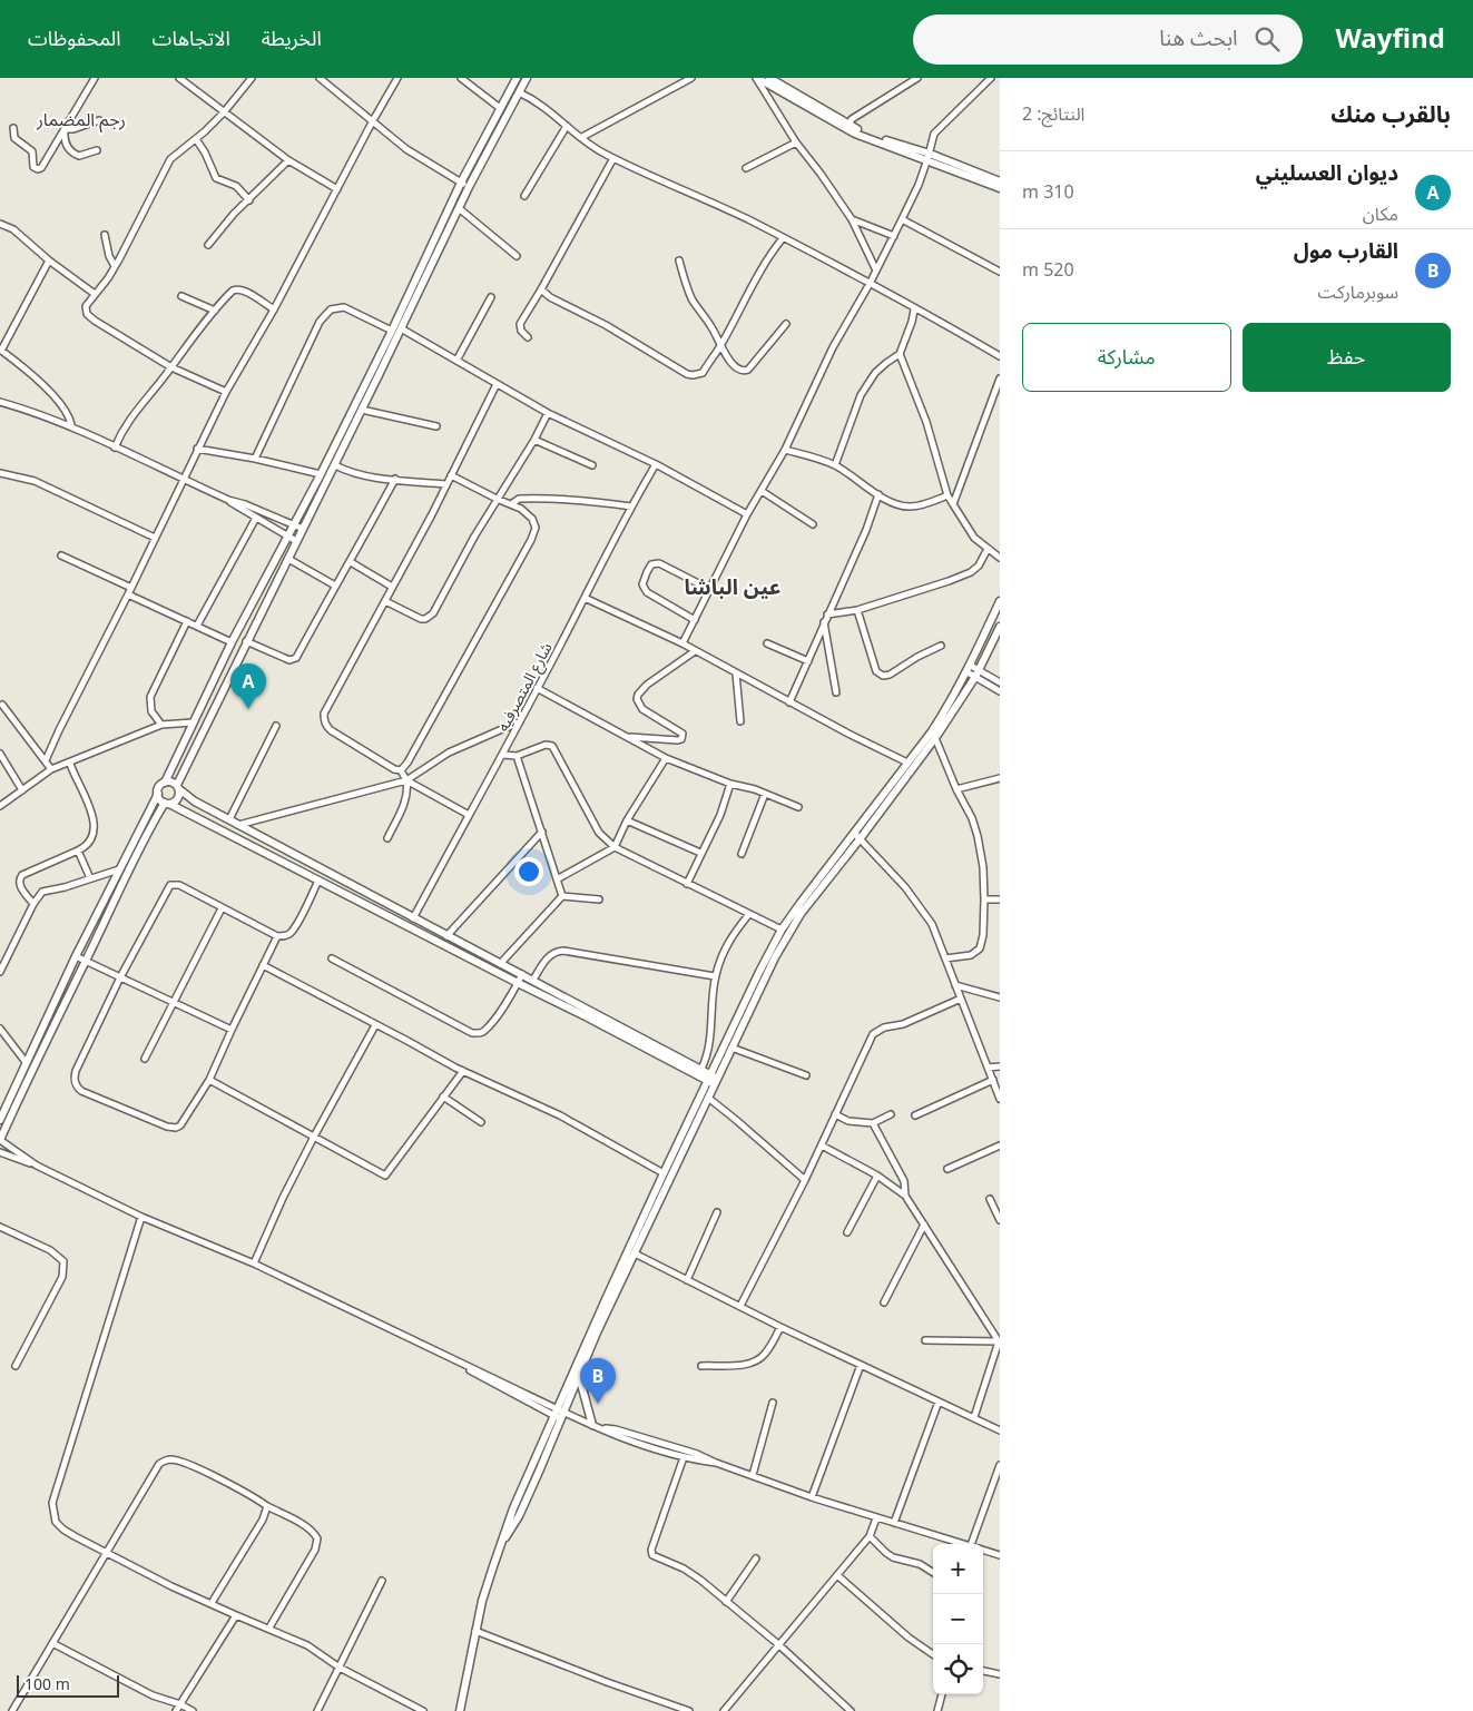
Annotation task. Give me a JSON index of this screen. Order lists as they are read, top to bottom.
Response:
{
  "streets": {
    "street": ["شارع المتصرفيه"]
  },
  "districts": ["رجم المضمار", "عين الباشا"],
  "scale_bar": "100 m",
  "page": {
    "header": "Wayfind",
    "search": "ابحث هنا",
    "nav": ["الخريطة", "الاتجاهات", "المحفوظات"],
    "heading": ["بالقرب منك", "النتائج: 2"],
    "list": [
      {
        "mark": "A",
        "name": "ديوان العسليني",
        "note": "مكان",
        "value": "310 m"
      },
      {
        "mark": "B",
        "name": "القارب مول",
        "note": "سوبرماركت",
        "value": "520 m"
      }
    ],
    "buttons": ["حفظ", "مشاركة"],
    "pins": ["A", "B"],
    "map_buttons": ["+", "−"],
    "scale": "100 m"
  }
}
